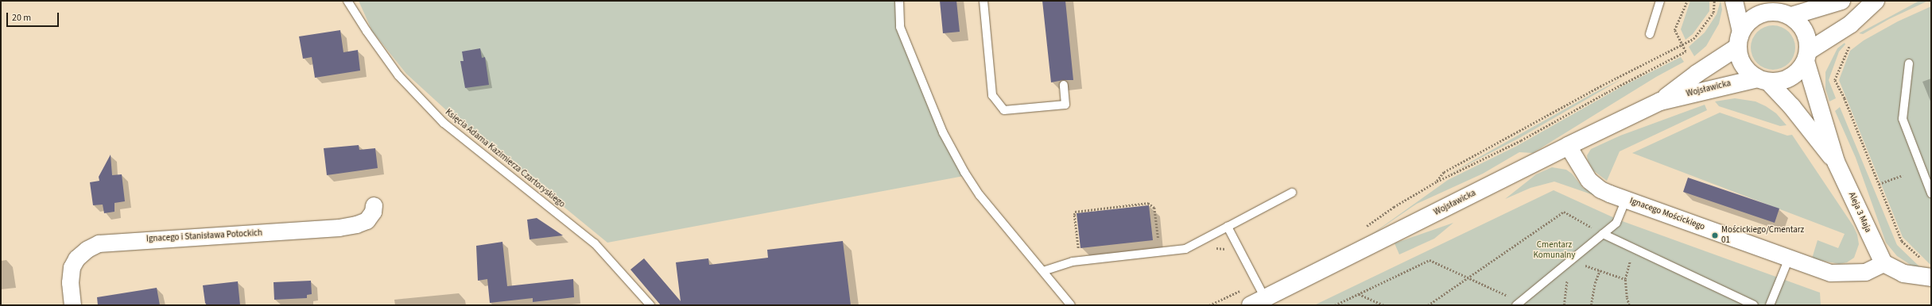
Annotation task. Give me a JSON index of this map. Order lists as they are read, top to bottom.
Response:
{
  "streets": {
    "street": [
      "Wojsławicka",
      "Aleja 3 Maja",
      "Ignacego Mościckiego",
      "Ignacego i Stanisława Potockich"
    ],
    "lane": ["Księcia Adama Kazimierza Czartoryskiego"]
  },
  "crossings": [
    ["Wojsławicka", "Aleja 3 Maja"],
    ["Wojsławicka", "Ignacego Mościckiego"],
    ["Aleja 3 Maja", "Ignacego Mościckiego"]
  ],
  "parks": ["Cmentarz Komunalny"],
  "places": ["Mościckiego/Cmentarz 01"],
  "scale_bar": "20 m"
}
